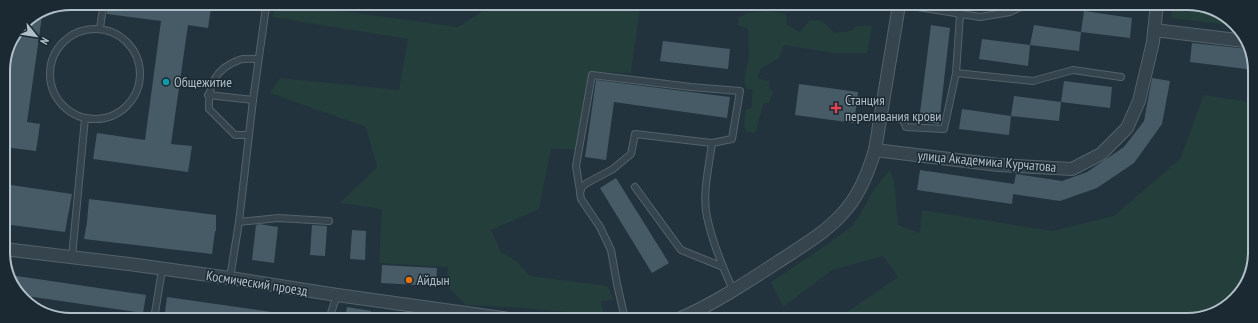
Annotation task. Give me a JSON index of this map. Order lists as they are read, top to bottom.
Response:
{
  "streets": {
    "street": ["улица Академика Курчатова", "Космический проезд"]
  },
  "places": {
    "other": ["Общежитие", "Айдын"],
    "health": ["Станция переливания крови"]
  },
  "north": "bottom right"
}
